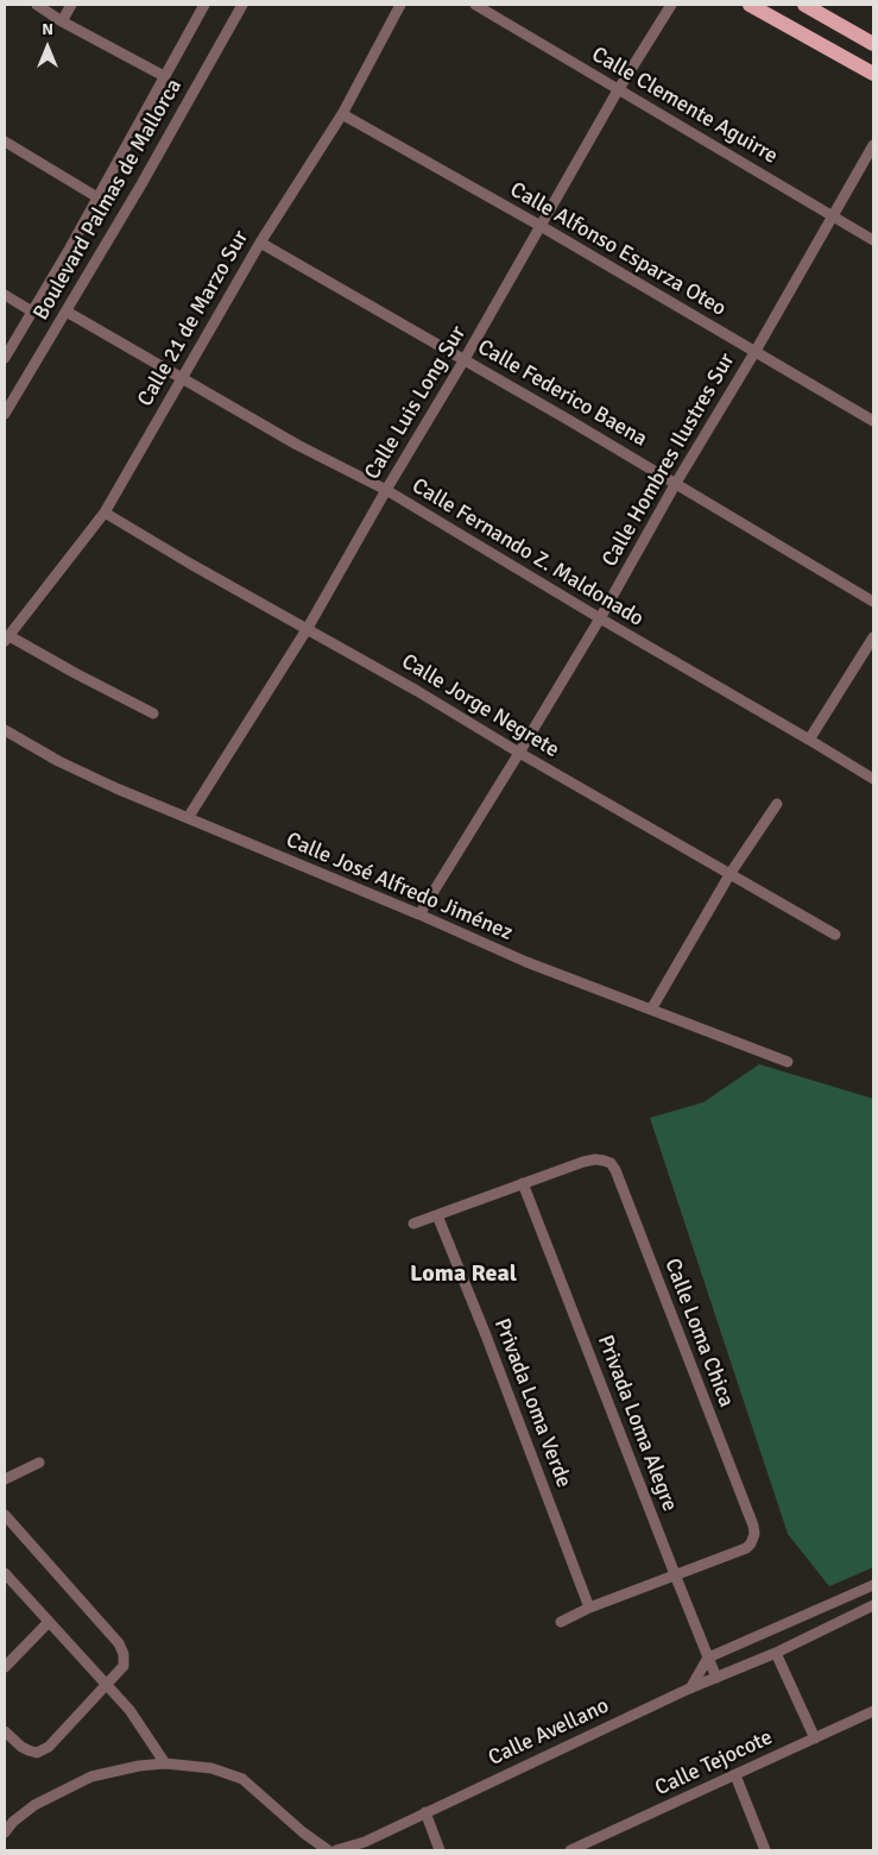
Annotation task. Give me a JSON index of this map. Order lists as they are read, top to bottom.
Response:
{
  "streets": {
    "street": [
      "Calle Clemente Aguirre",
      "Boulevard Palmas de Mallorca",
      "Calle Alfonso Esparza Oteo",
      "Calle 21 de Marzo Sur",
      "Calle Federico Baena",
      "Calle Luis Long Sur",
      "Calle Hombres Ilustres Sur",
      "Calle Fernando Z. Maldonado",
      "Calle Jorge Negrete",
      "Calle José Alfredo Jiménez",
      "Calle Loma Chica",
      "Privada Loma Verde",
      "Privada Loma Alegre",
      "Calle Avellano",
      "Calle Tejocote"
    ]
  },
  "crossings": [
    ["Calle Clemente Aguirre", "Calle Luis Long Sur"],
    ["Calle Clemente Aguirre", "Calle Hombres Ilustres Sur"],
    ["Boulevard Palmas de Mallorca", "Calle Fernando Z. Maldonado"],
    ["Calle Alfonso Esparza Oteo", "Calle 21 de Marzo Sur"],
    ["Calle Alfonso Esparza Oteo", "Calle Luis Long Sur"],
    ["Calle Alfonso Esparza Oteo", "Calle Hombres Ilustres Sur"],
    ["Calle 21 de Marzo Sur", "Calle Federico Baena"],
    ["Calle 21 de Marzo Sur", "Calle Fernando Z. Maldonado"],
    ["Calle 21 de Marzo Sur", "Calle Jorge Negrete"],
    ["Calle Federico Baena", "Calle Luis Long Sur"],
    ["Calle Federico Baena", "Calle Hombres Ilustres Sur"],
    ["Calle Luis Long Sur", "Calle Fernando Z. Maldonado"],
    ["Calle Luis Long Sur", "Calle Jorge Negrete"],
    ["Calle Luis Long Sur", "Calle José Alfredo Jiménez"],
    ["Calle Hombres Ilustres Sur", "Calle Fernando Z. Maldonado"],
    ["Calle Hombres Ilustres Sur", "Calle Jorge Negrete"],
    ["Calle Hombres Ilustres Sur", "Calle José Alfredo Jiménez"],
    ["Calle Loma Chica", "Privada Loma Alegre"],
    ["Privada Loma Alegre", "Calle Avellano"]
  ],
  "districts": ["Loma Real"],
  "north": "top"
}
